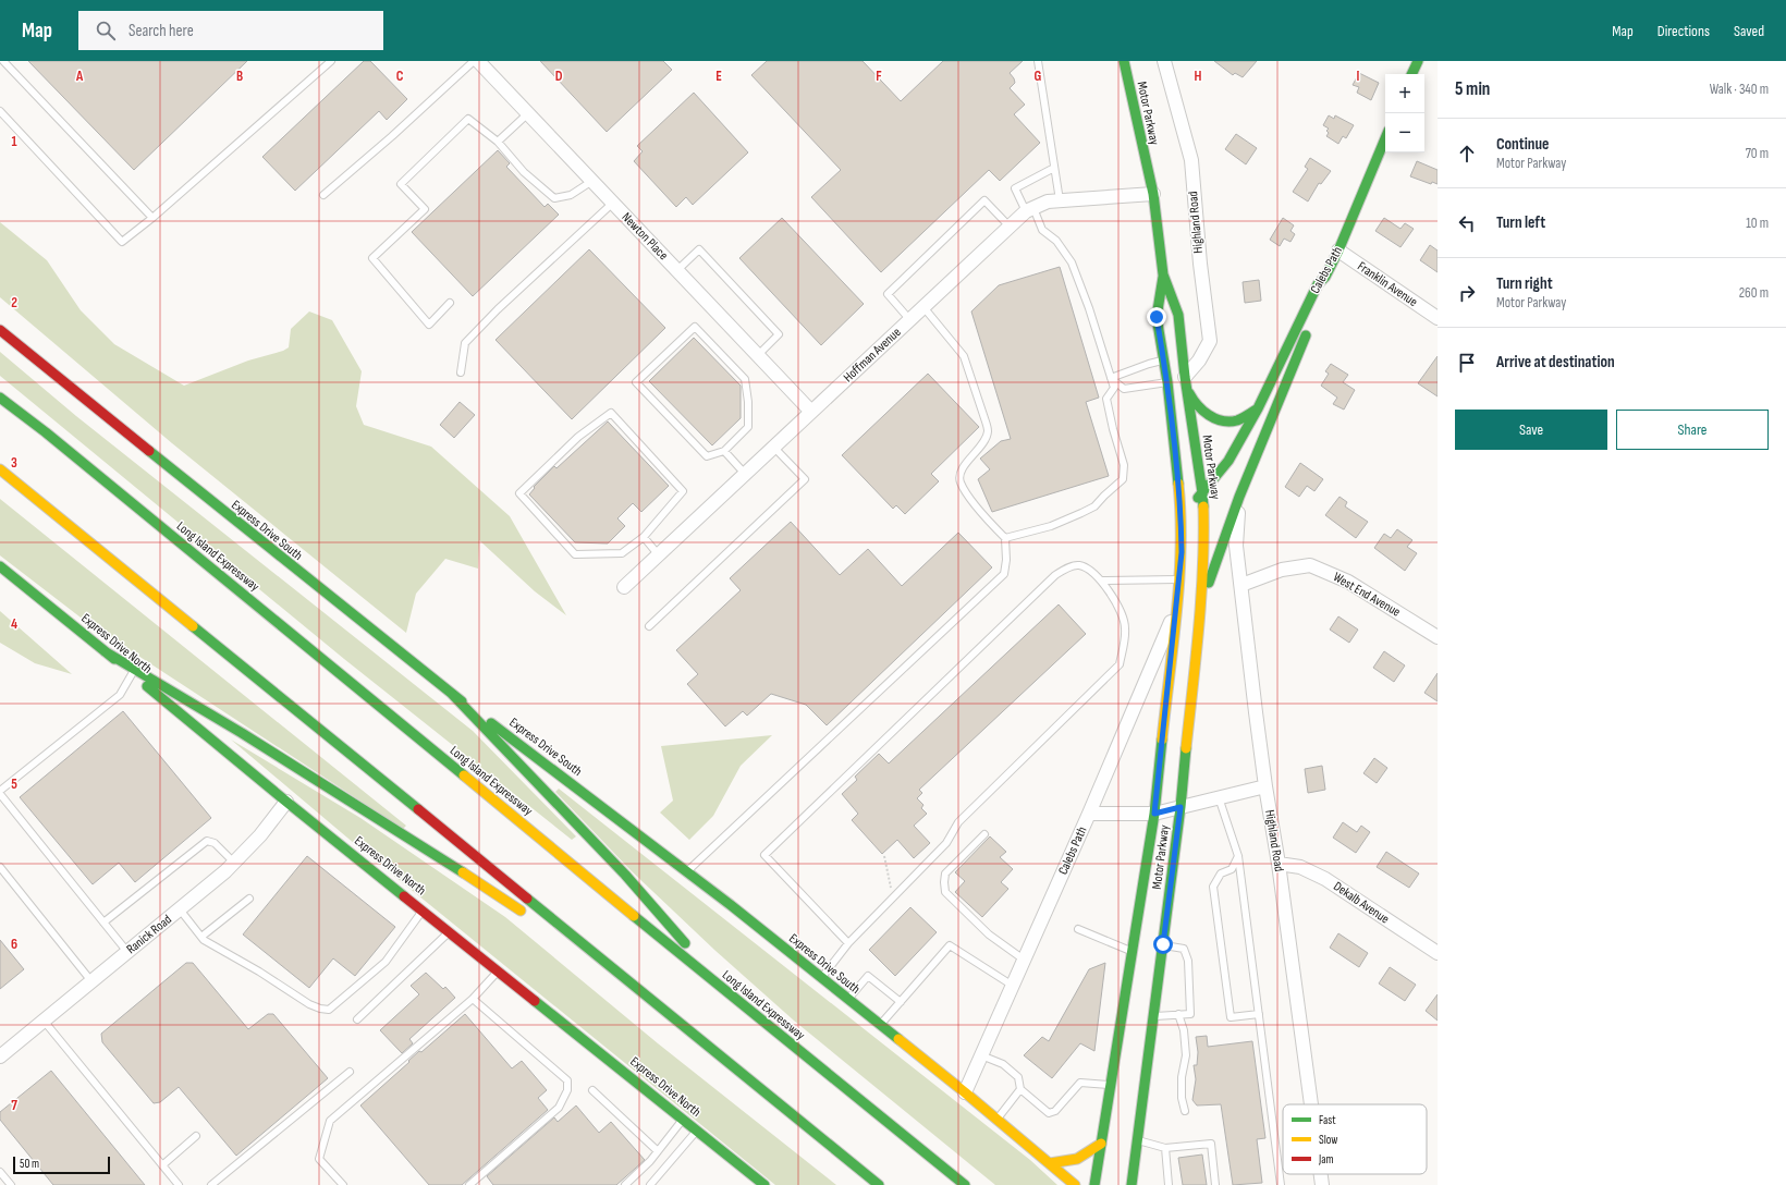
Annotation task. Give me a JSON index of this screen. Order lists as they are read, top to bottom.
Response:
{
  "streets": {
    "main road": [
      "Motor Parkway",
      "Calebs Path",
      "Express Drive South",
      "Long Island Expressway",
      "Express Drive North"
    ],
    "street": [
      "Highland Road",
      "Newton Place",
      "Franklin Avenue",
      "Hoffman Avenue",
      "West End Avenue",
      "Dekalb Avenue",
      "Ranick Road"
    ]
  },
  "crossings": [
    ["Motor Parkway", "Highland Road"],
    ["Motor Parkway", "Calebs Path"],
    ["Motor Parkway", "Hoffman Avenue"],
    ["Highland Road", "West End Avenue"],
    ["Highland Road", "Dekalb Avenue"],
    ["Newton Place", "Hoffman Avenue"],
    ["Calebs Path", "Franklin Avenue"],
    ["Calebs Path", "Express Drive South"],
    ["Express Drive North", "Ranick Road"]
  ],
  "legend": ["Fast", "Slow", "Jam"],
  "scale_bar": "50 m",
  "page": {
    "header": "Map",
    "search": "Search here",
    "nav": ["Map", "Directions", "Saved"],
    "heading": ["5 min", "Walk · 340 m"],
    "map_buttons": ["+", "−"],
    "list": [
      ["Continue", "Motor Parkway", "70 m"],
      ["Turn left", "10 m"],
      ["Turn right", "Motor Parkway", "260 m"],
      "Arrive at destination"
    ],
    "buttons": ["Save", "Share"],
    "scale": "50 m"
  },
  "grid": {
    "columns": [
      "A",
      "B",
      "C",
      "D",
      "E",
      "F",
      "G",
      "H",
      "I"
    ],
    "rows": [
      "1",
      "2",
      "3",
      "4",
      "5",
      "6",
      "7"
    ]
  }
}
